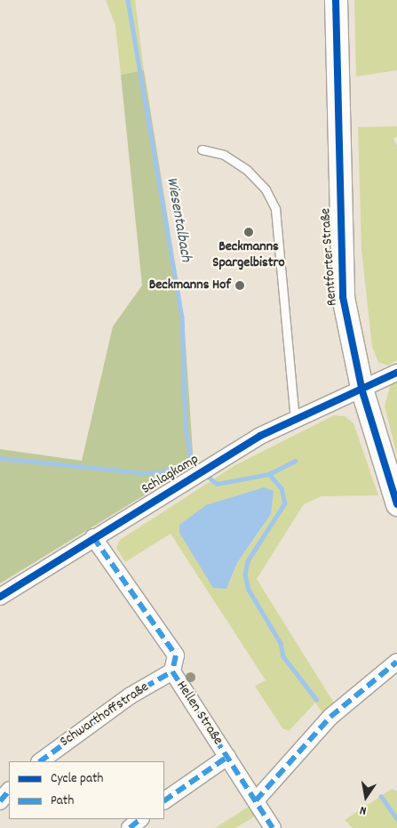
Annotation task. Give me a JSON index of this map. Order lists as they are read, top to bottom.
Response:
{
  "streets": {
    "main road": ["Rentforter Straße"],
    "street": ["Schlagkamp", "Hellen Straße", "Schwarthoffstraße"]
  },
  "crossings": [
    ["Rentforter Straße", "Schlagkamp"],
    ["Schlagkamp", "Hellen Straße"],
    ["Hellen Straße", "Schwarthoffstraße"]
  ],
  "water": ["Wiesentalbach"],
  "places": ["Beckmanns Spargelbistro", "Beckmanns Hof"],
  "legend": ["Cycle path", "Path"],
  "north": "bottom"
}
